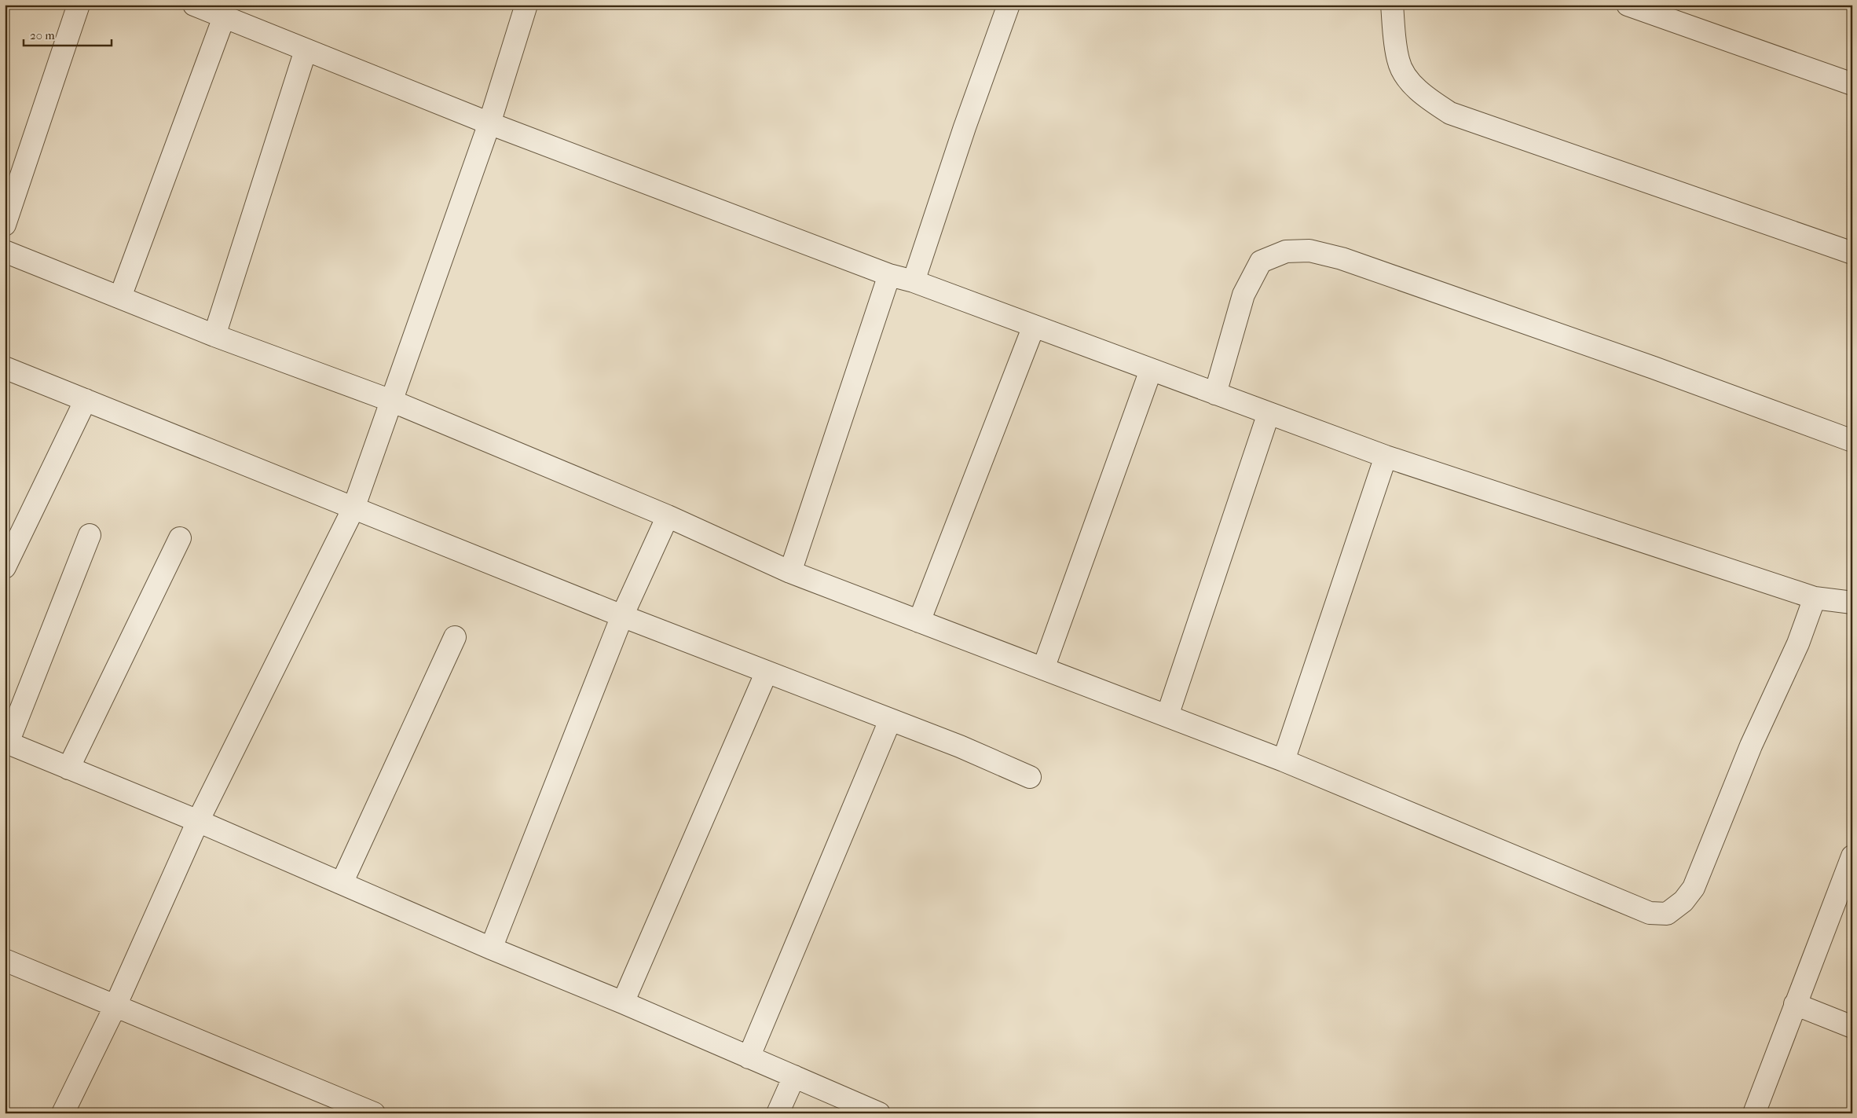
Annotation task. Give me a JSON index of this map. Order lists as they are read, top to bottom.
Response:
{
  "scale_bar": "20 m"
}
